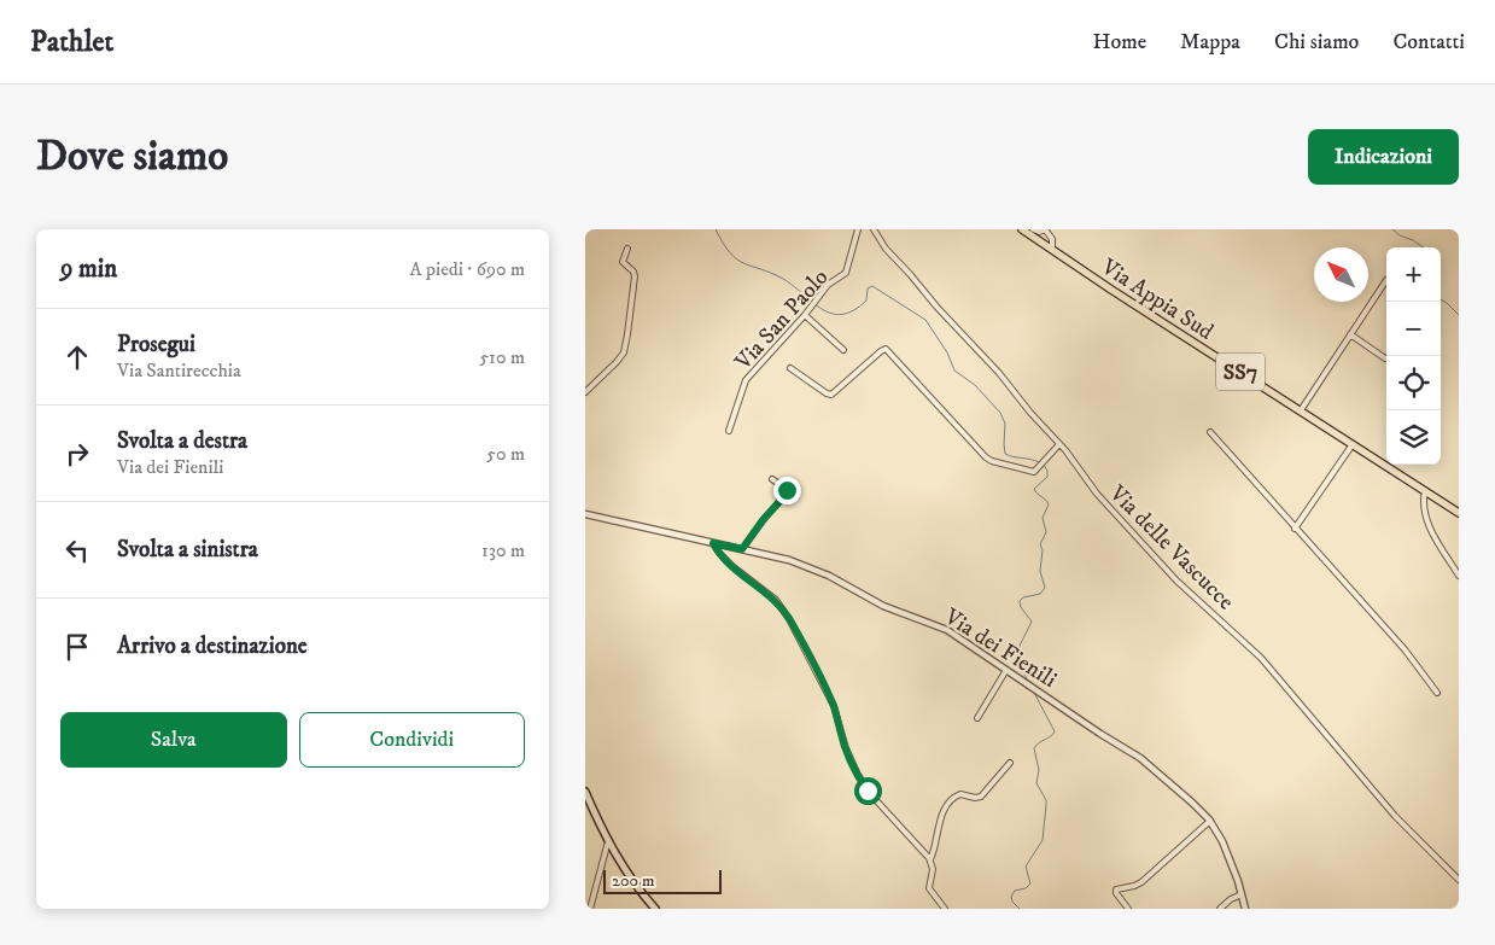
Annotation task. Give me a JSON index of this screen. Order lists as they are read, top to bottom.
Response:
{
  "streets": {
    "main road": ["Via Appia Sud", "SS7"],
    "street": ["Via San Paolo", "Via delle Vascucce", "Via dei Fienili"]
  },
  "scale_bar": "200 m",
  "north": "top left",
  "page": {
    "header": "Pathlet",
    "nav": [
      "Home",
      "Mappa",
      "Chi siamo",
      "Contatti"
    ],
    "buttons": [
      "Indicazioni",
      ["Salva", "Condividi"]
    ],
    "title": "Dove siamo",
    "heading": ["9 min", "A piedi · 690 m"],
    "map_buttons": ["+", "−"],
    "list": [
      ["Prosegui", "Via Santirecchia", "510 m"],
      ["Svolta a destra", "Via dei Fienili", "50 m"],
      ["Svolta a sinistra", "130 m"],
      "Arrivo a destinazione"
    ],
    "scale": "200 m"
  }
}
